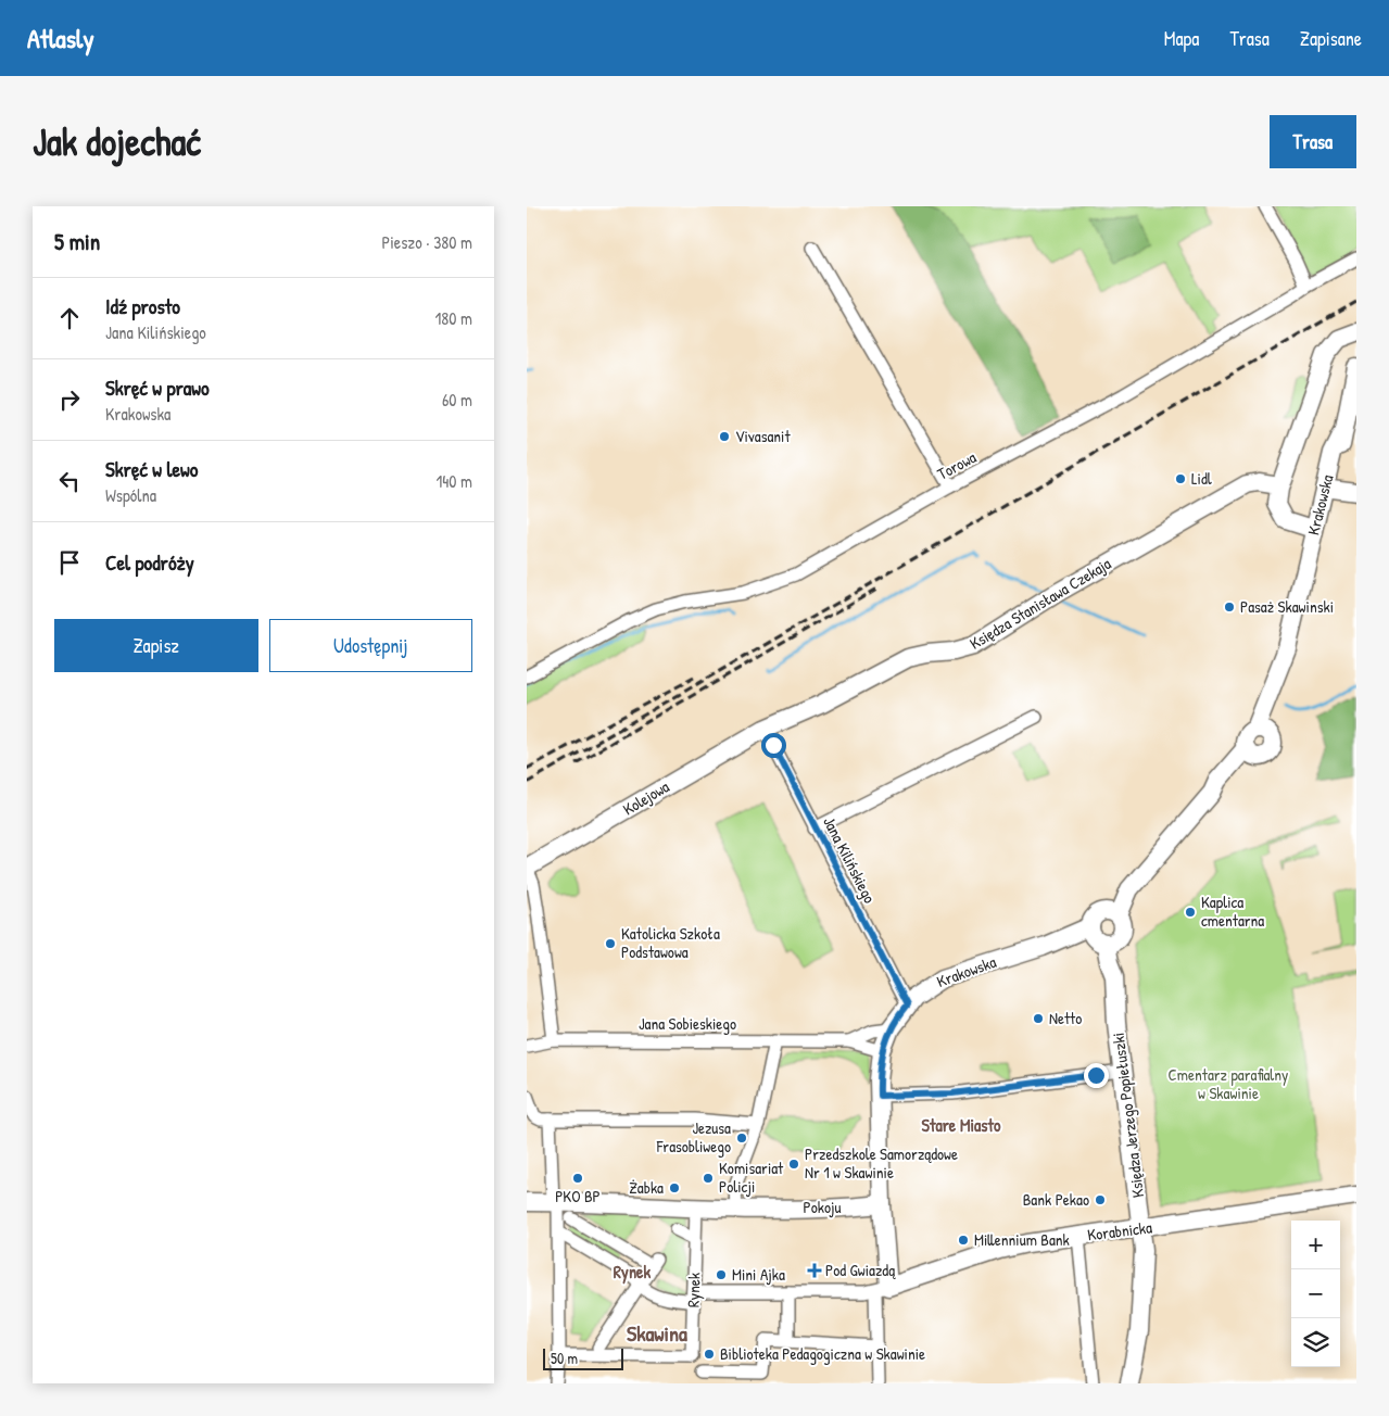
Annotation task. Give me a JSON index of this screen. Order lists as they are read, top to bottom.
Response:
{
  "streets": {
    "street": [
      "Torowa",
      "Krakowska",
      "Księdza Stanisława Czekaja",
      "Kolejowa",
      "Jana Kilińskiego",
      "Jana Sobieskiego",
      "Księdza Jerzego Popiełuszki",
      "Pokoju",
      "Korabnicka",
      "Rynek"
    ]
  },
  "crossings": [
    ["Krakowska", "Jana Kilińskiego"],
    ["Krakowska", "Jana Sobieskiego"],
    ["Krakowska", "Księdza Jerzego Popiełuszki"],
    ["Krakowska", "Pokoju"],
    ["Krakowska", "Korabnicka"],
    ["Księdza Stanisława Czekaja", "Kolejowa"],
    ["Księdza Stanisława Czekaja", "Jana Kilińskiego"],
    ["Kolejowa", "Jana Kilińskiego"],
    ["Księdza Jerzego Popiełuszki", "Korabnicka"],
    ["Pokoju", "Rynek"]
  ],
  "districts": ["Stare Miasto", "Rynek", "Skawina"],
  "parks": ["Cmentarz parafialny w Skawinie"],
  "places": {
    "other": [
      "Vivasanit",
      "Lidl",
      "Pasaż Skawinski",
      "Kaplica cmentarna",
      "Katolicka Szkoła Podstawowa",
      "Netto",
      "Jezusa Frasobliwego",
      "Przedszkole Samorządowe Nr 1 w Skawinie",
      "PKO BP",
      "Komisariat Policji",
      "Żabka",
      "Bank Pekao",
      "Millennium Bank",
      "Mini Ajka",
      "Biblioteka Pedagogiczna w Skawinie"
    ],
    "health": ["Pod Gwiazdą"]
  },
  "scale_bar": "50 m",
  "page": {
    "header": "Atlasly",
    "nav": ["Mapa", "Trasa", "Zapisane"],
    "buttons": [
      "Trasa",
      ["Zapisz", "Udostępnij"]
    ],
    "title": "Jak dojechać",
    "heading": ["5 min", "Pieszo · 380 m"],
    "list": [
      ["Idź prosto", "Jana Kilińskiego", "180 m"],
      ["Skręć w prawo", "Krakowska", "60 m"],
      ["Skręć w lewo", "Wspólna", "140 m"],
      "Cel podróży"
    ],
    "map_buttons": ["+", "−"],
    "scale": "50 m"
  }
}
